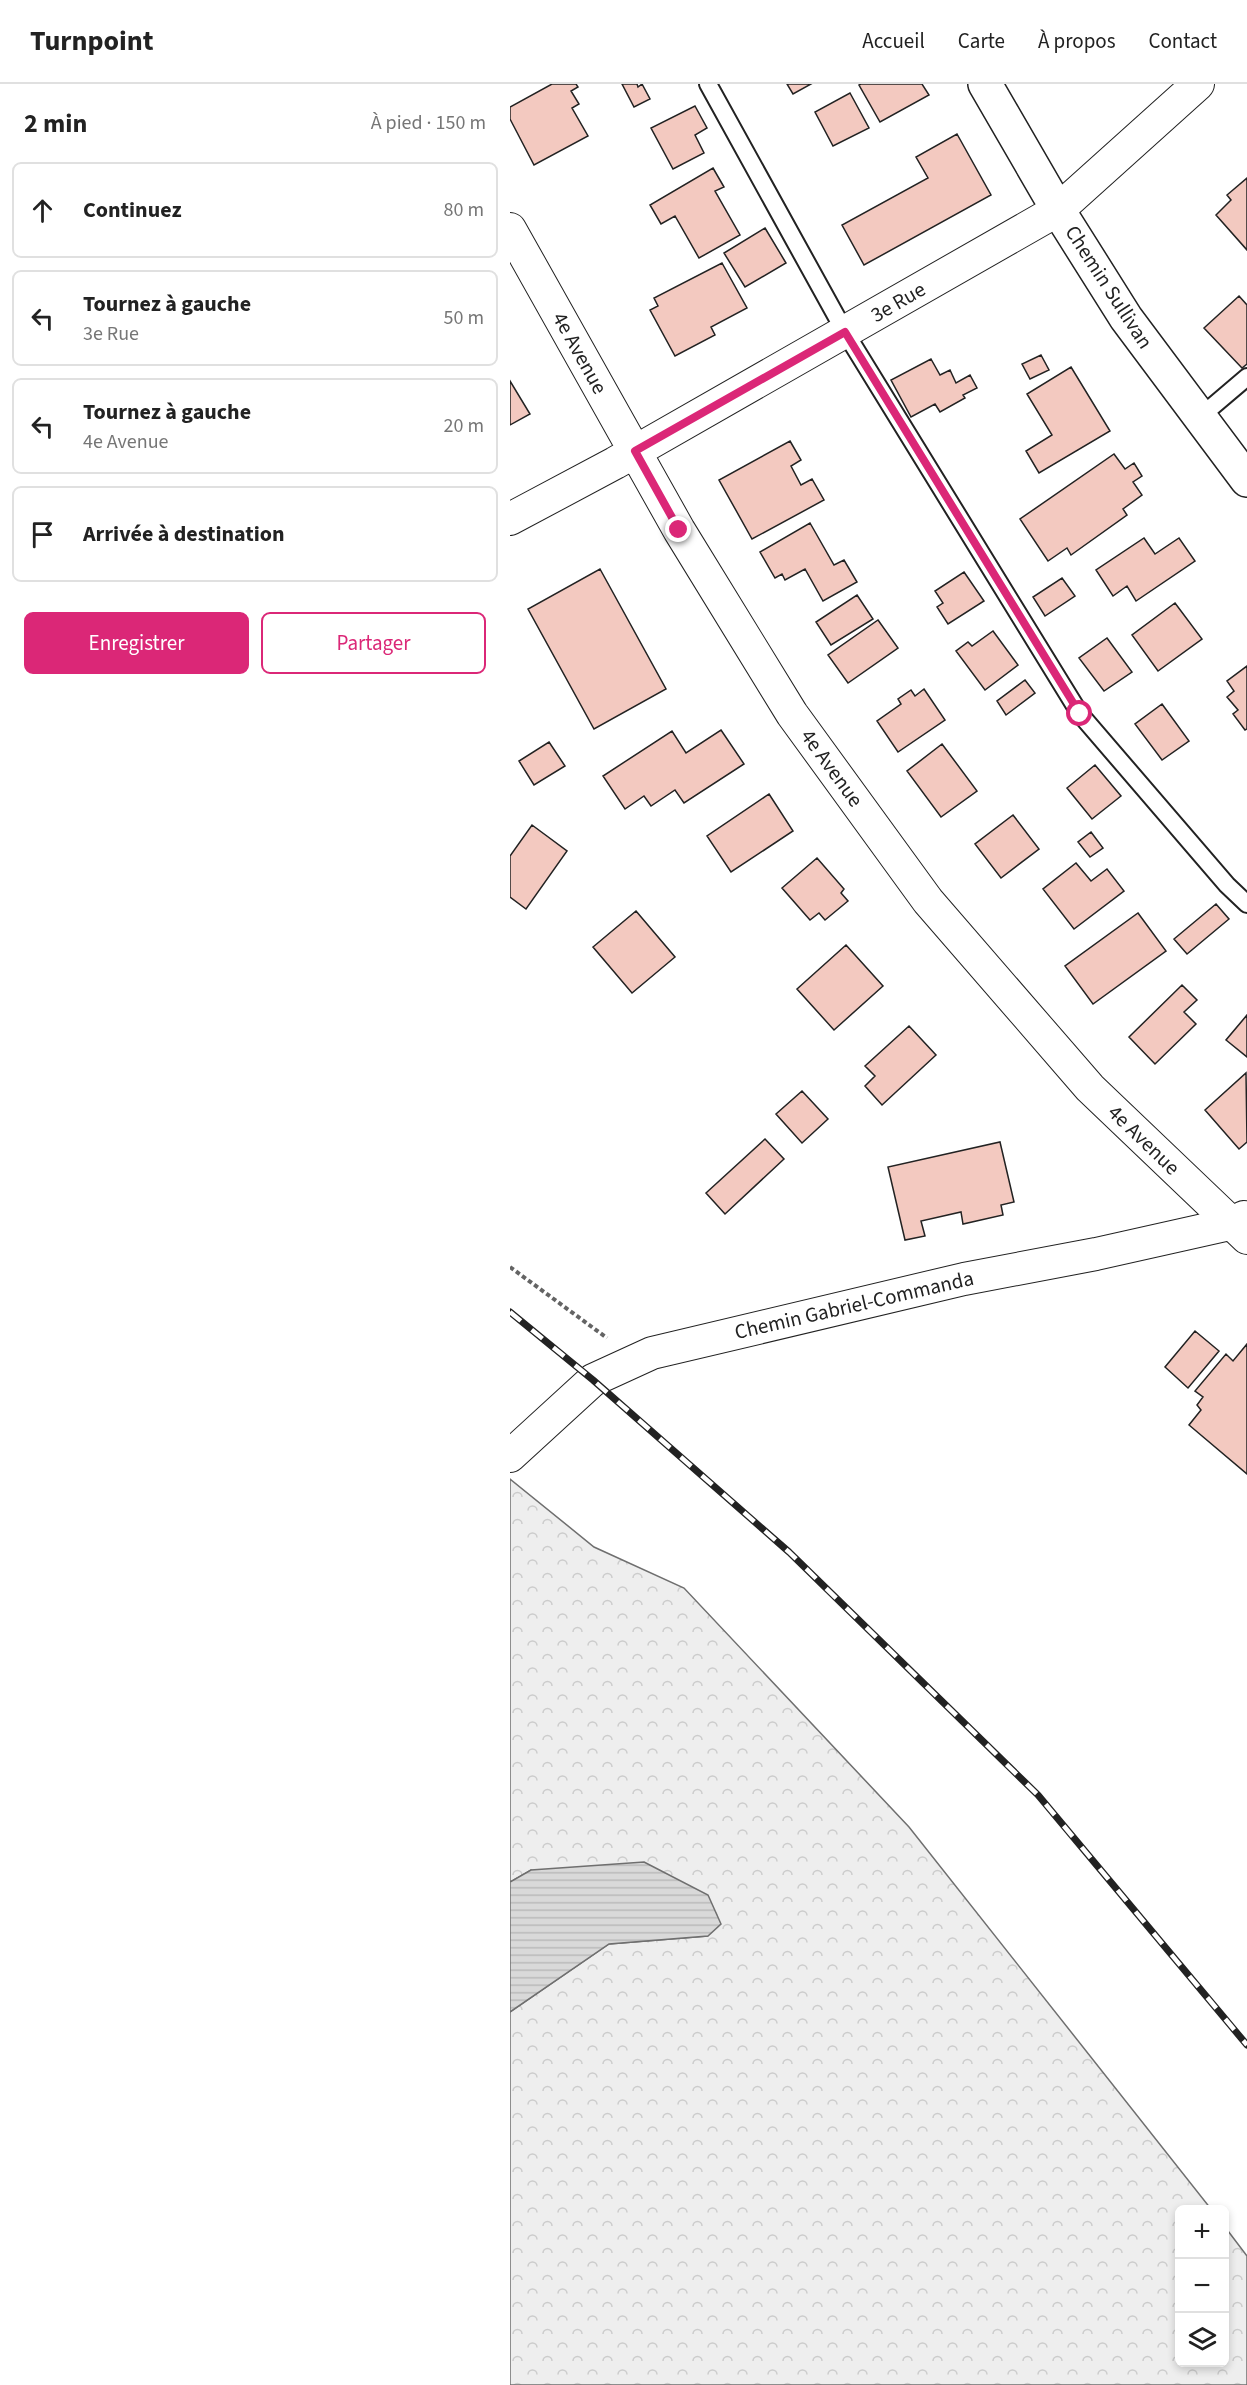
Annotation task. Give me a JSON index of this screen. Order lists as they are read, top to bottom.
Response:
{
  "streets": {
    "street": [
      "Chemin Sullivan",
      "3e Rue",
      "4e Avenue",
      "Chemin Gabriel-Commanda"
    ]
  },
  "crossings": [
    ["Chemin Sullivan", "3e Rue"],
    ["3e Rue", "4e Avenue"],
    ["4e Avenue", "Chemin Gabriel-Commanda"]
  ],
  "page": {
    "header": "Turnpoint",
    "nav": [
      "Accueil",
      "Carte",
      "À propos",
      "Contact"
    ],
    "heading": ["2 min", "À pied · 150 m"],
    "list": [
      ["Continuez", "80 m"],
      ["Tournez à gauche", "3e Rue", "50 m"],
      ["Tournez à gauche", "4e Avenue", "20 m"],
      "Arrivée à destination"
    ],
    "buttons": ["Enregistrer", "Partager"],
    "map_buttons": ["+", "−"]
  }
}
